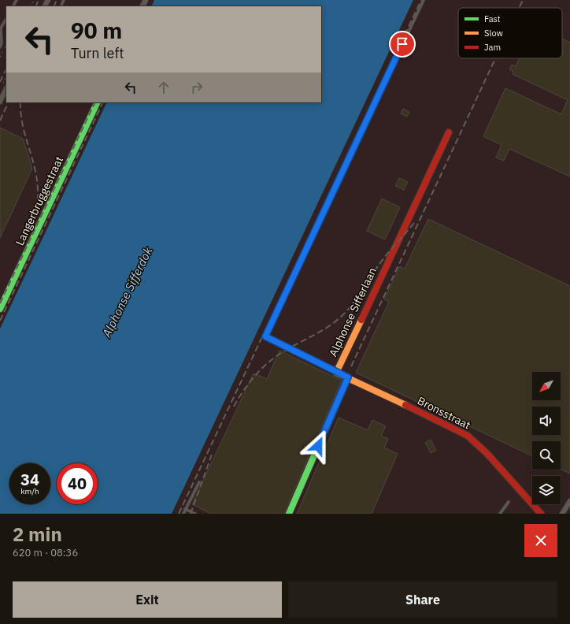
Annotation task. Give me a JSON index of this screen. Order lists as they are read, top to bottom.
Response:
{
  "streets": {
    "street": ["Langerbruggestraat", "Alphonse Sifferlaan", "Bronsstraat"]
  },
  "crossings": [
    ["Alphonse Sifferlaan", "Bronsstraat"]
  ],
  "water": ["Alphonse Sifferdok"],
  "legend": ["Fast", "Slow", "Jam"],
  "north": "bottom left",
  "page": {
    "turn": ["90 m", "Turn left"],
    "speed": "34 km/h",
    "limit": "40",
    "heading": ["2 min", "620 m · 08:36"],
    "buttons": ["Exit", "Share"]
  }
}
